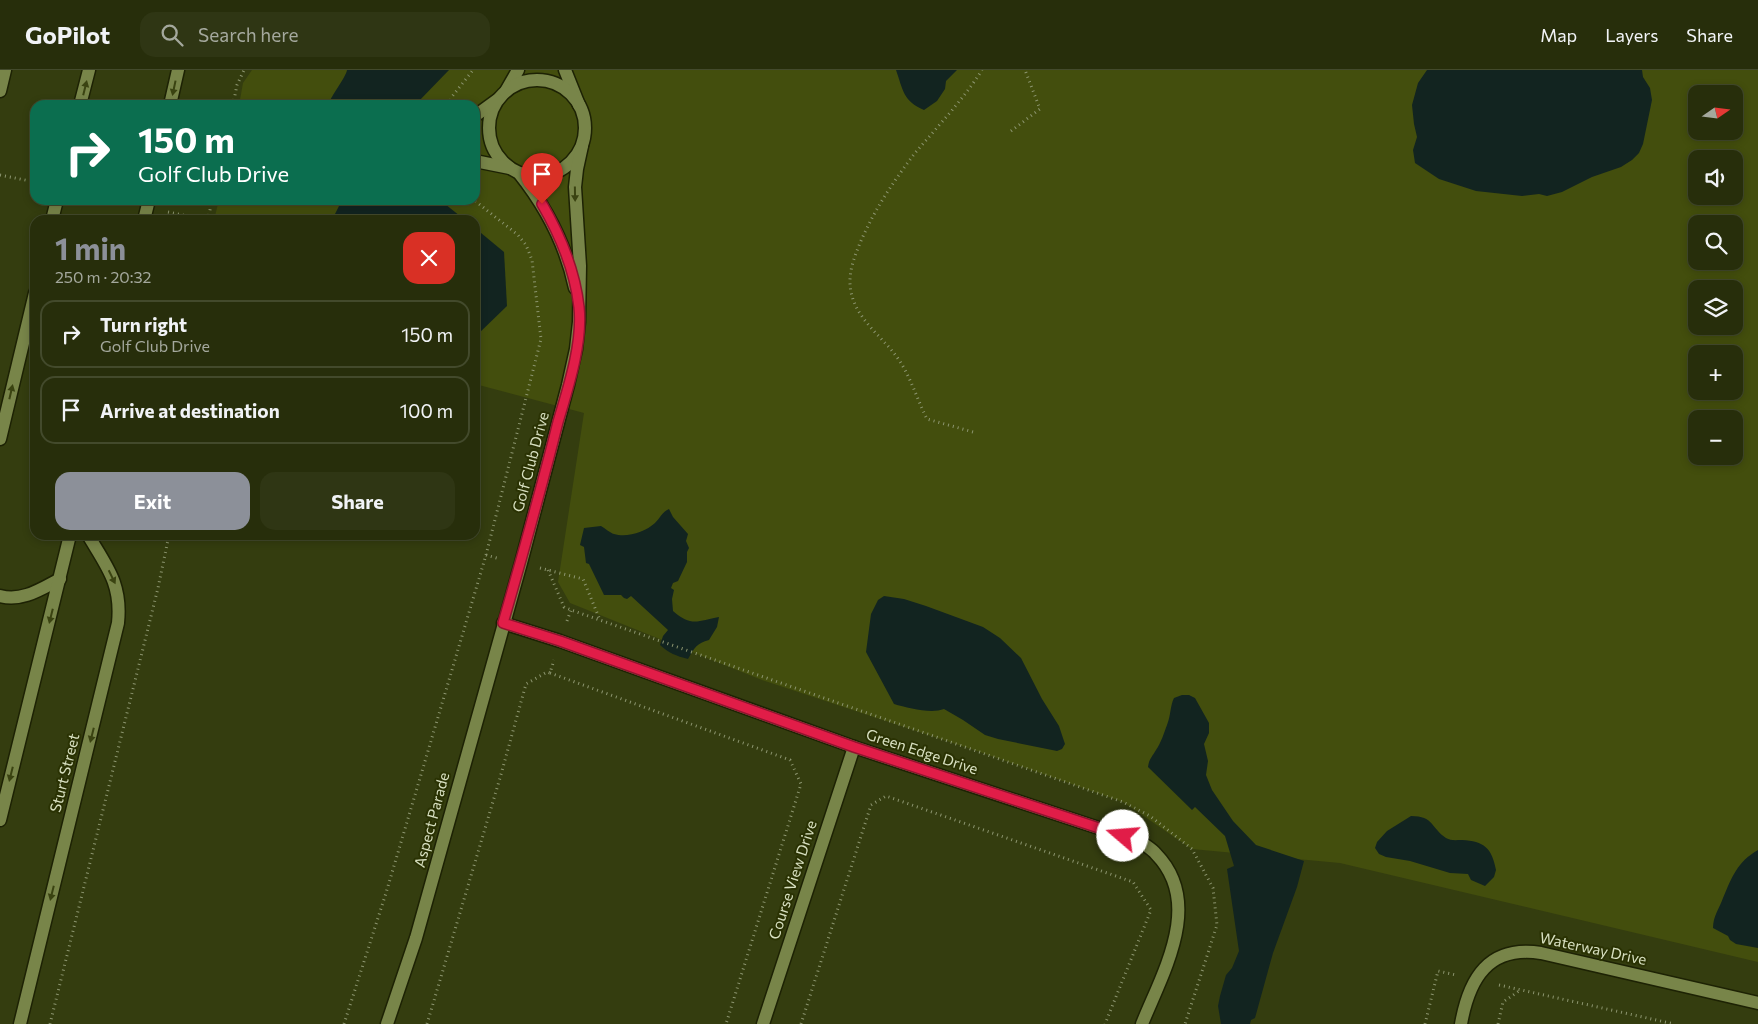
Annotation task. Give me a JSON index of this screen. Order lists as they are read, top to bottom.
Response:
{
  "streets": {
    "street": [
      "Golf Club Drive",
      "Green Edge Drive",
      "Sturt Street",
      "Aspect Parade",
      "Course View Drive",
      "Waterway Drive"
    ]
  },
  "crossings": [
    ["Golf Club Drive", "Green Edge Drive"],
    ["Golf Club Drive", "Aspect Parade"],
    ["Green Edge Drive", "Aspect Parade"],
    ["Green Edge Drive", "Course View Drive"]
  ],
  "north": "right",
  "page": {
    "header": "GoPilot",
    "search": "Search here",
    "nav": ["Map", "Layers", "Share"],
    "map_buttons": ["+", "−"],
    "turn": ["150 m", "Golf Club Drive"],
    "heading": ["1 min", "250 m · 20:32"],
    "list": [
      {
        "name": "Turn right",
        "note": "Golf Club Drive",
        "value": "150 m"
      },
      {
        "name": "Arrive at destination",
        "value": "100 m"
      }
    ],
    "buttons": ["Exit", "Share"]
  }
}
